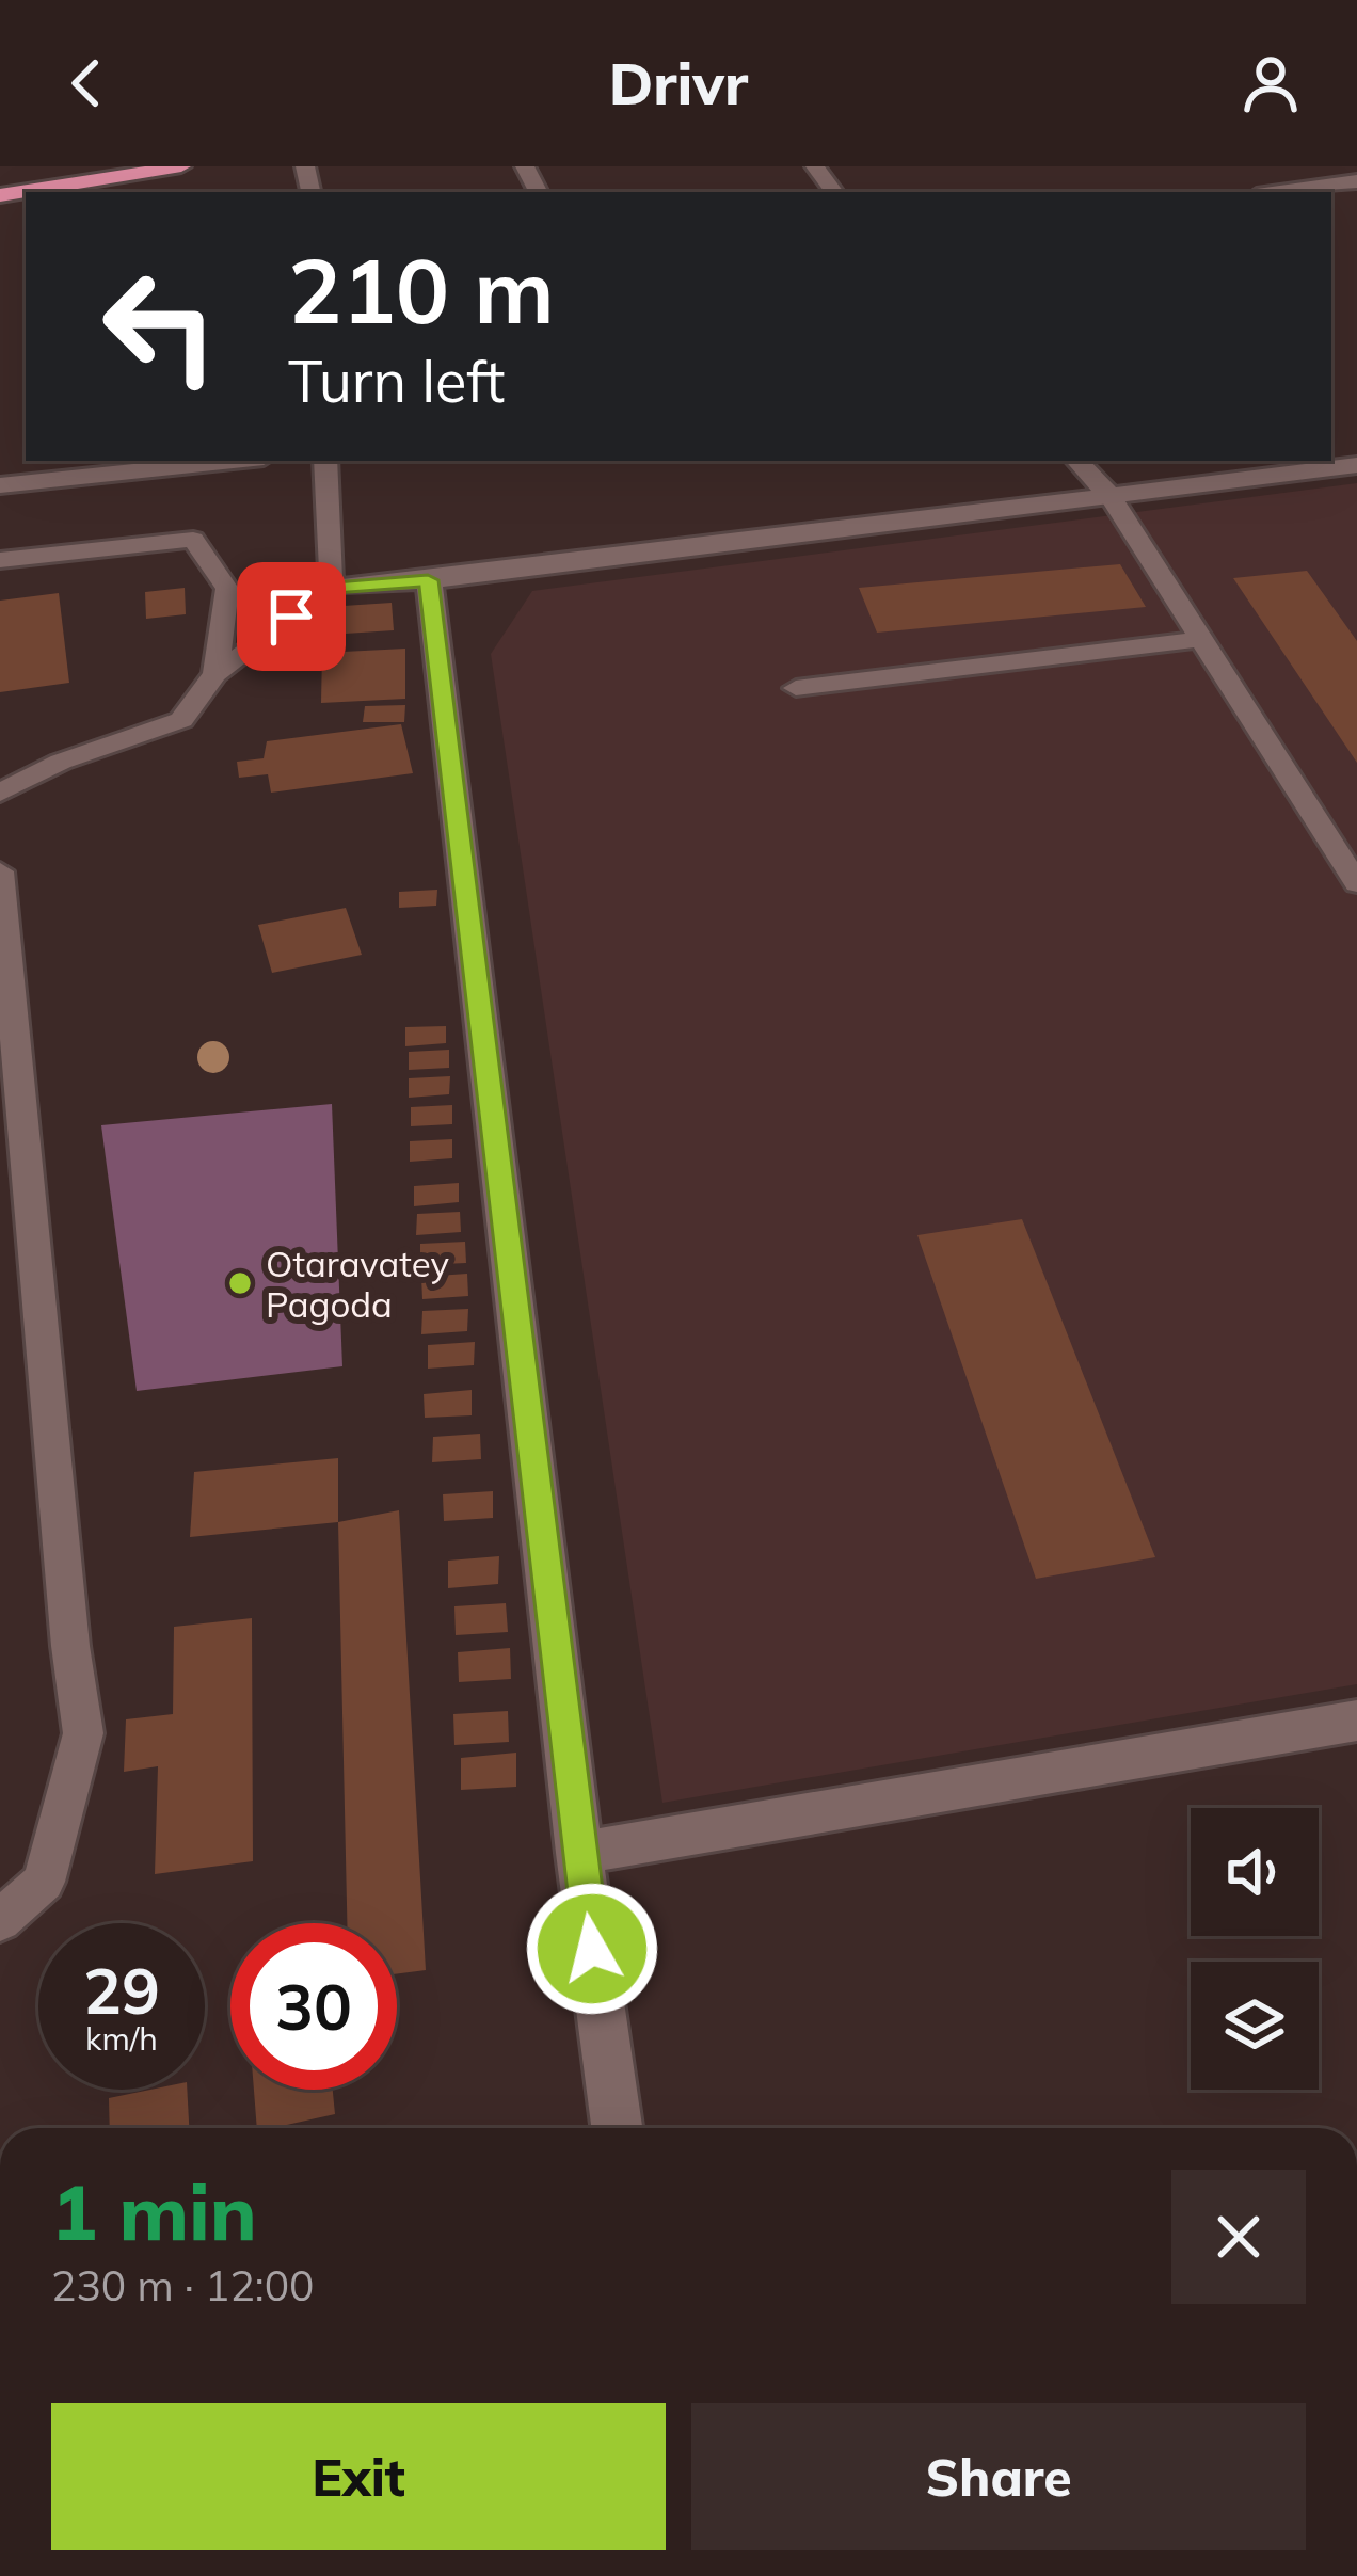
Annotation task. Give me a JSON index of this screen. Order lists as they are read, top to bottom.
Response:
{
  "places": ["Otaravatey Pagoda"],
  "page": {
    "header": "Drivr",
    "turn": ["210 m", "Turn left"],
    "speed": "29 km/h",
    "limit": "30",
    "heading": ["1 min", "230 m · 12:00"],
    "buttons": ["Exit", "Share"]
  }
}
